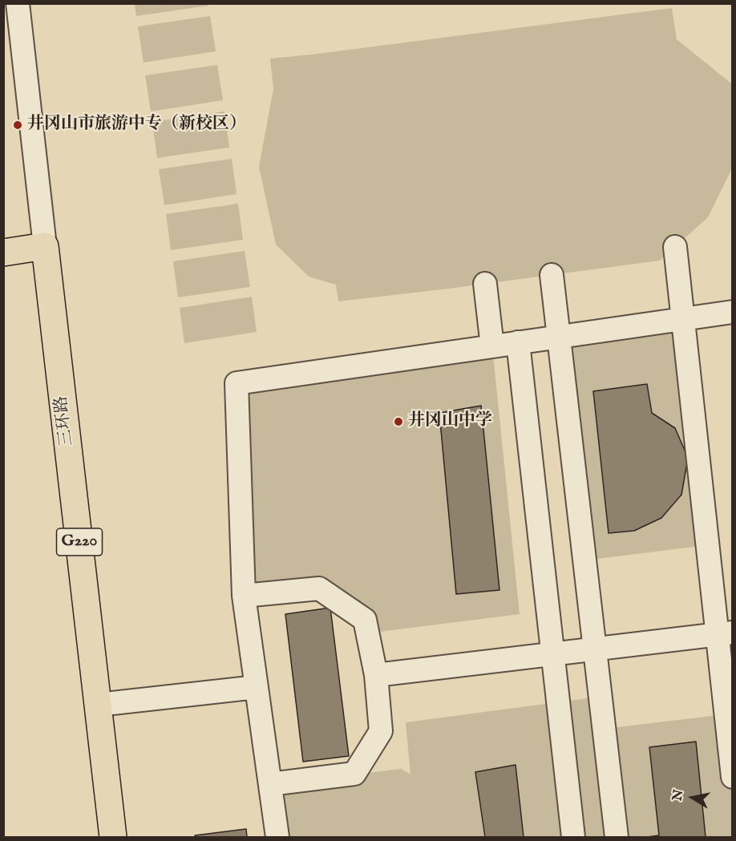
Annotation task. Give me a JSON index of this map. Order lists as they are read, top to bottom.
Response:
{
  "streets": {
    "highway": ["三环路", "G220"]
  },
  "places": ["井冈山市旅游中专（新校区）", "井冈山中学"],
  "north": "left"
}
